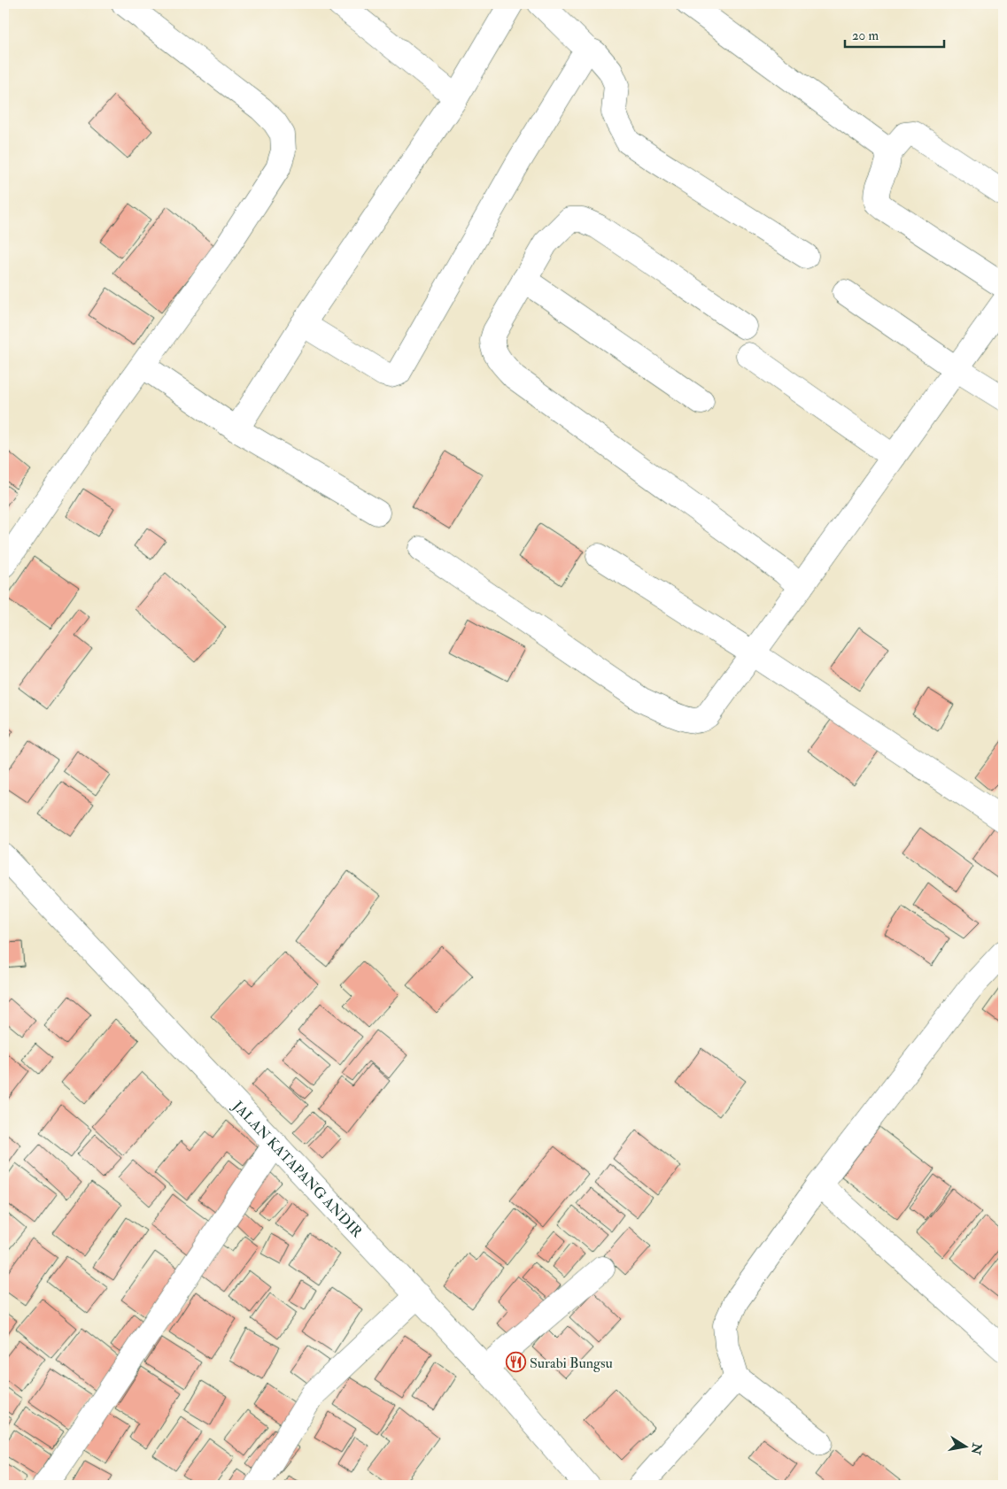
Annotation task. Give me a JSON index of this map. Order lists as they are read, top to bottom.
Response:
{
  "streets": {
    "street": ["JALAN KATAPANG ANDIR"]
  },
  "places": {
    "restaurant": ["Surabi Bungsu"]
  },
  "scale_bar": "20 m",
  "north": "right"
}
